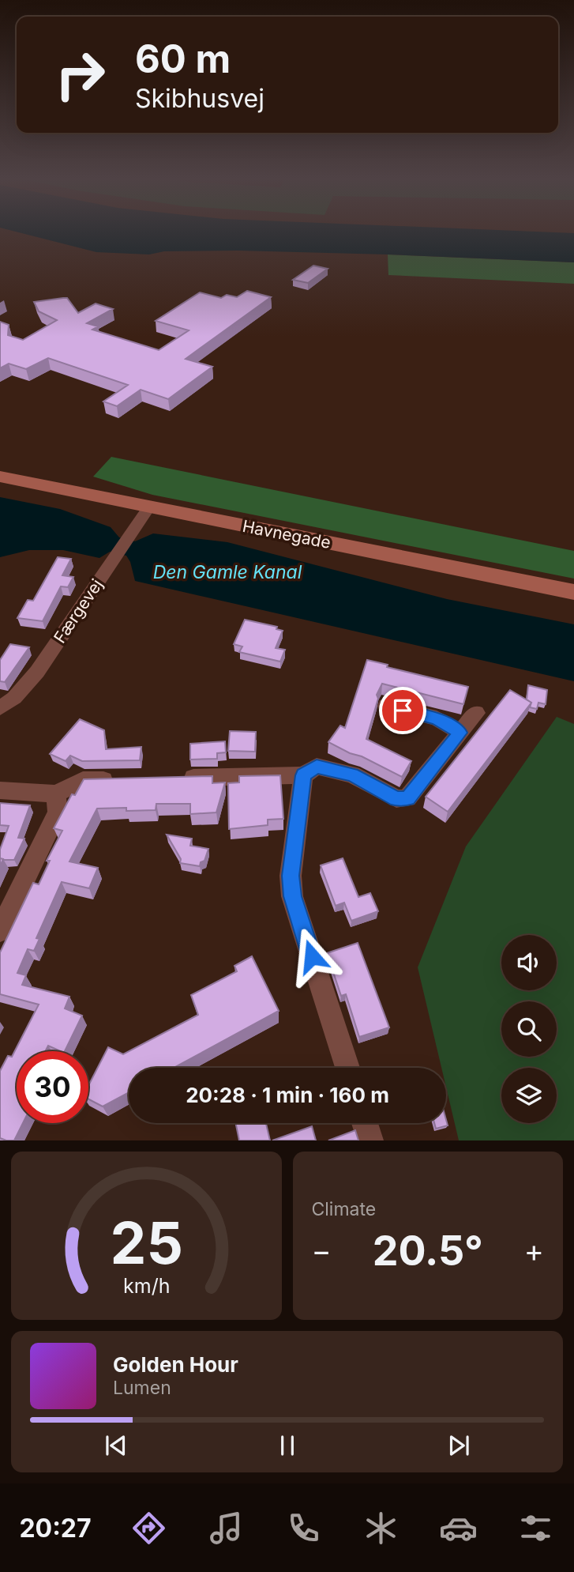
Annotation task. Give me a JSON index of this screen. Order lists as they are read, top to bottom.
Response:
{
  "streets": {
    "street": ["Havnegade", "Færgevej"]
  },
  "crossings": [
    ["Havnegade", "Færgevej"]
  ],
  "water": ["Den Gamle Kanal"],
  "page": {
    "turn": ["60 m", "Skibhusvej"],
    "limit": "30",
    "trip": "20:28 · 1 min · 160 m",
    "tile": "Climate",
    "heat": ["−", "20.5°", "+"],
    "song": ["Golden Hour", "Lumen"],
    "tabs": "20:27",
    "gauge": ["25", "km/h"]
  }
}
